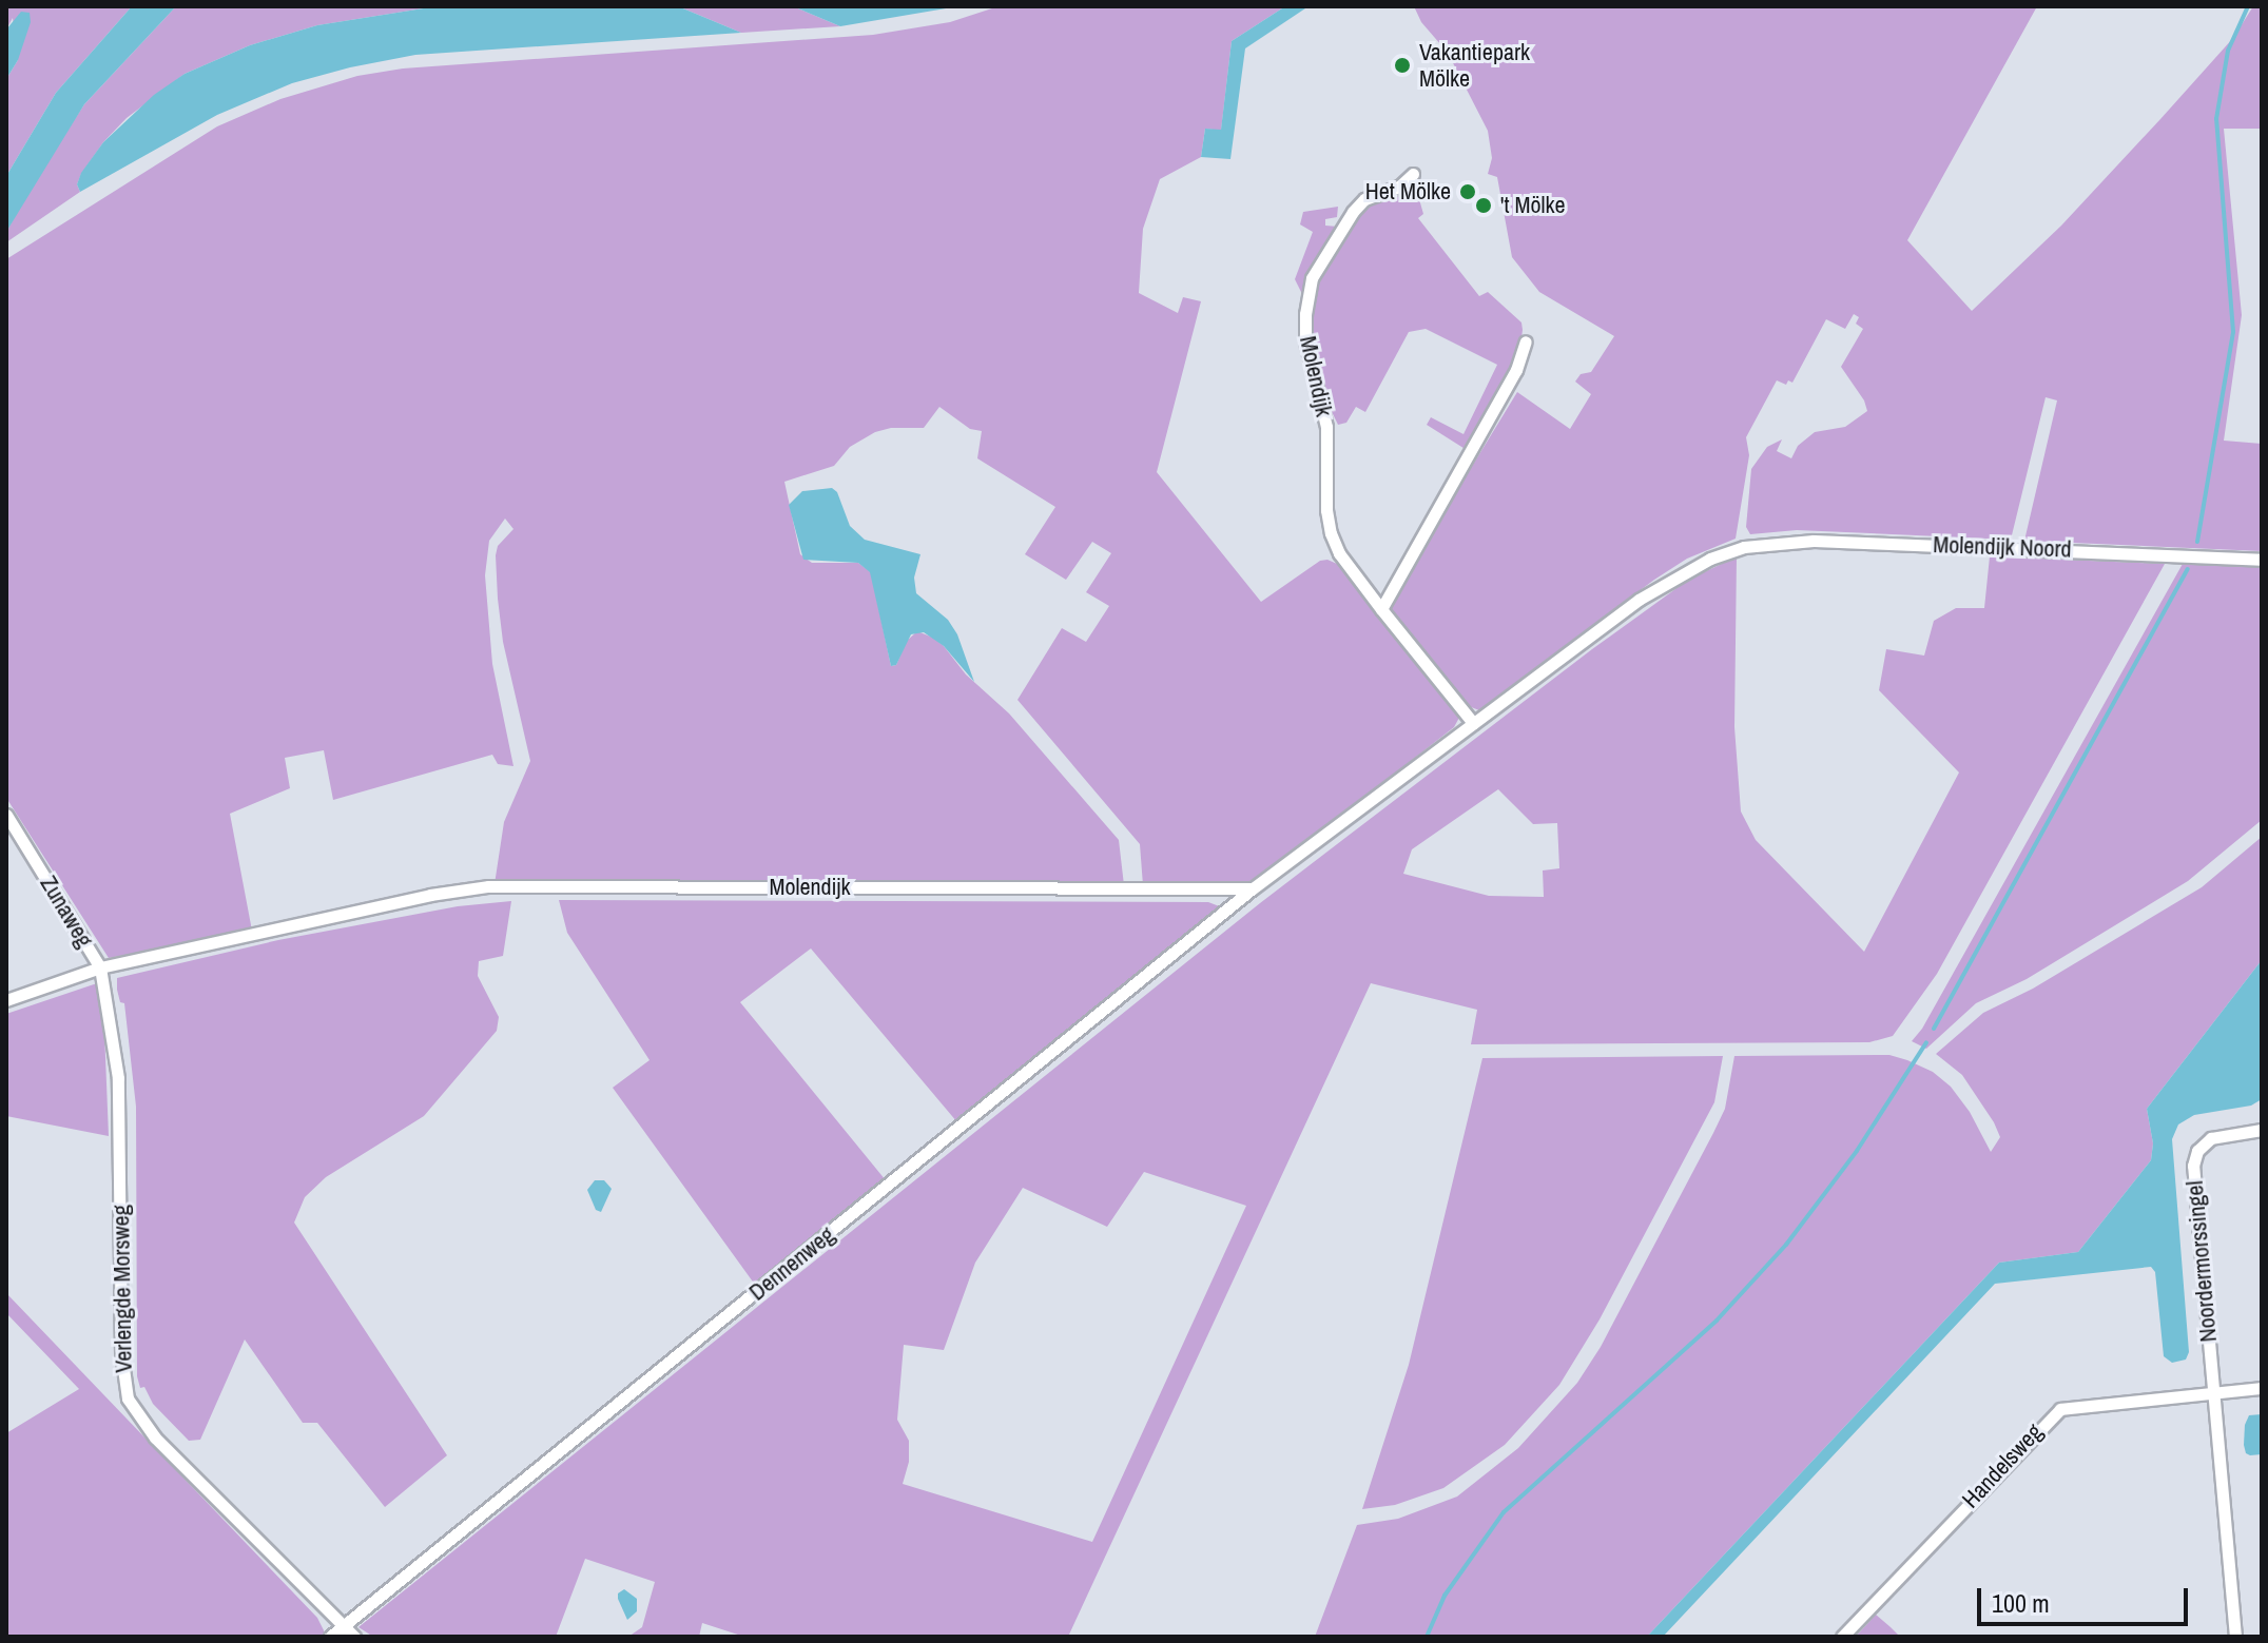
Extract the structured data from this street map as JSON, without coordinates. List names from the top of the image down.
{
  "streets": {
    "street": [
      "Molendijk",
      "Molendijk Noord",
      "Zunaweg",
      "Noordermorssingel",
      "Dennenweg",
      "Verlengde Morsweg",
      "Handelsweg"
    ]
  },
  "crossings": [
    ["Molendijk", "Molendijk Noord"],
    ["Molendijk", "Zunaweg"],
    ["Molendijk", "Dennenweg"],
    ["Molendijk", "Verlengde Morsweg"],
    ["Zunaweg", "Verlengde Morsweg"],
    ["Noordermorssingel", "Handelsweg"],
    ["Dennenweg", "Verlengde Morsweg"]
  ],
  "places": ["Vakantiepark Mölke", "Het Mölke", "'t Mölke"],
  "scale_bar": "100 m"
}
